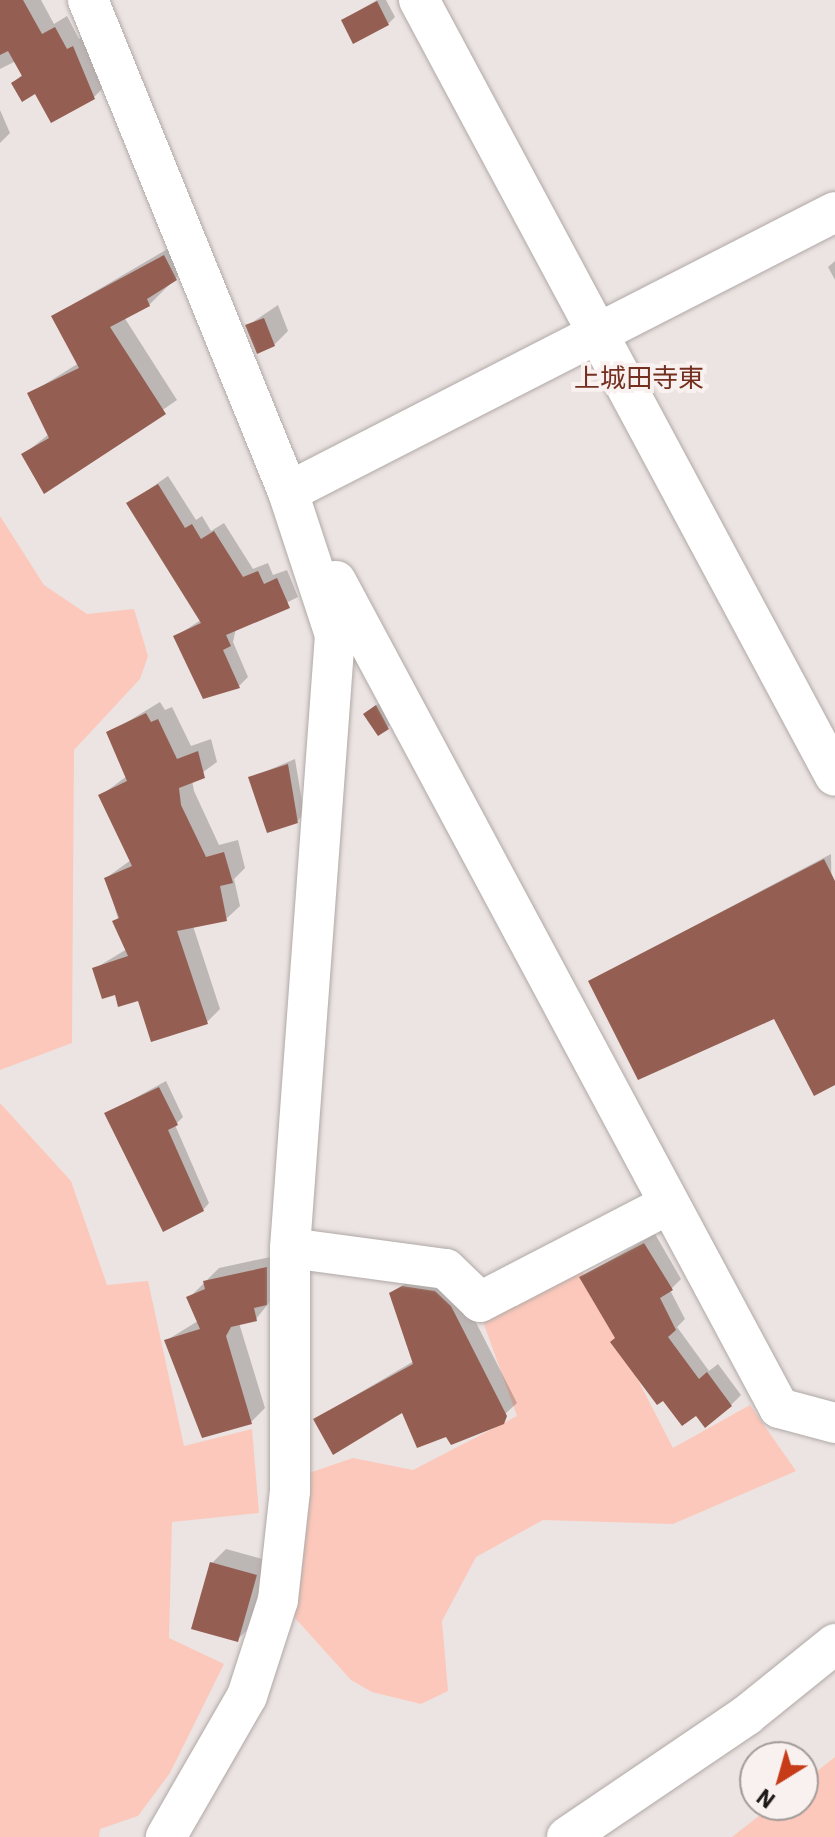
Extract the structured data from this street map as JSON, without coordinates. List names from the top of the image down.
{
  "districts": ["上城田寺東"],
  "north": "bottom left"
}
